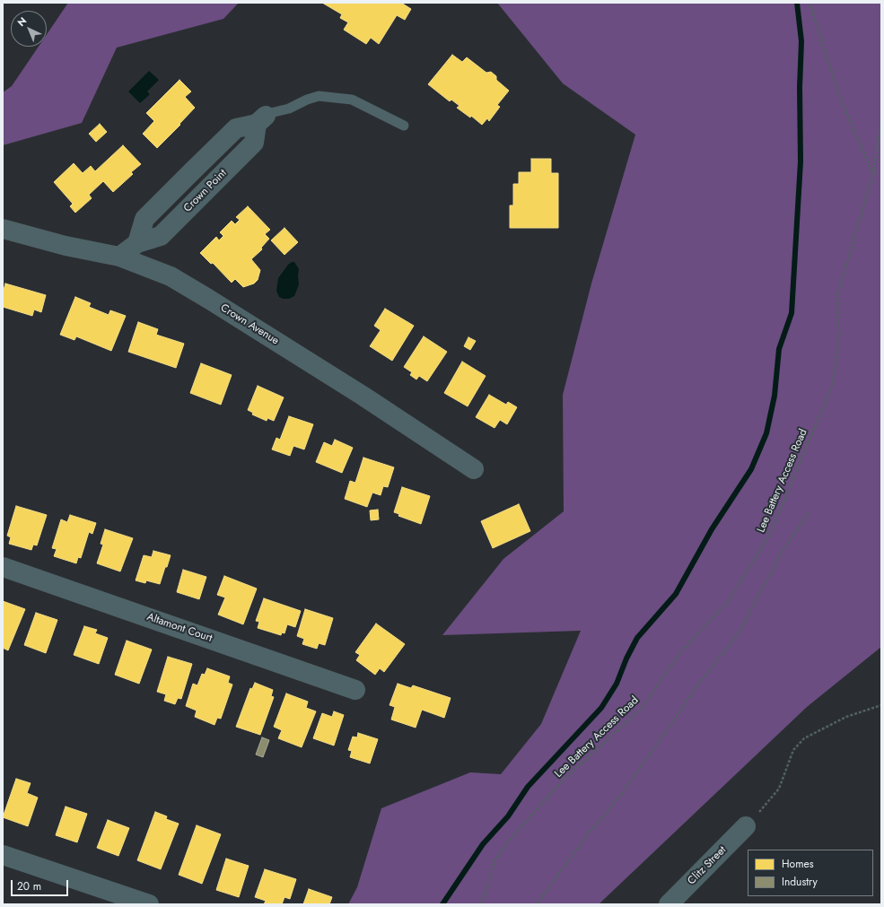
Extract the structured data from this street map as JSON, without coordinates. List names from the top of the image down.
{
  "streets": {
    "street": [
      "Crown Point",
      "Crown Avenue",
      "Altamont Court",
      "Clitz Street"
    ],
    "path": ["Lee Battery Access Road"]
  },
  "crossings": [
    ["Crown Point", "Crown Avenue"]
  ],
  "legend": ["Homes", "Industry"],
  "scale_bar": "20 m",
  "north": "top left"
}
